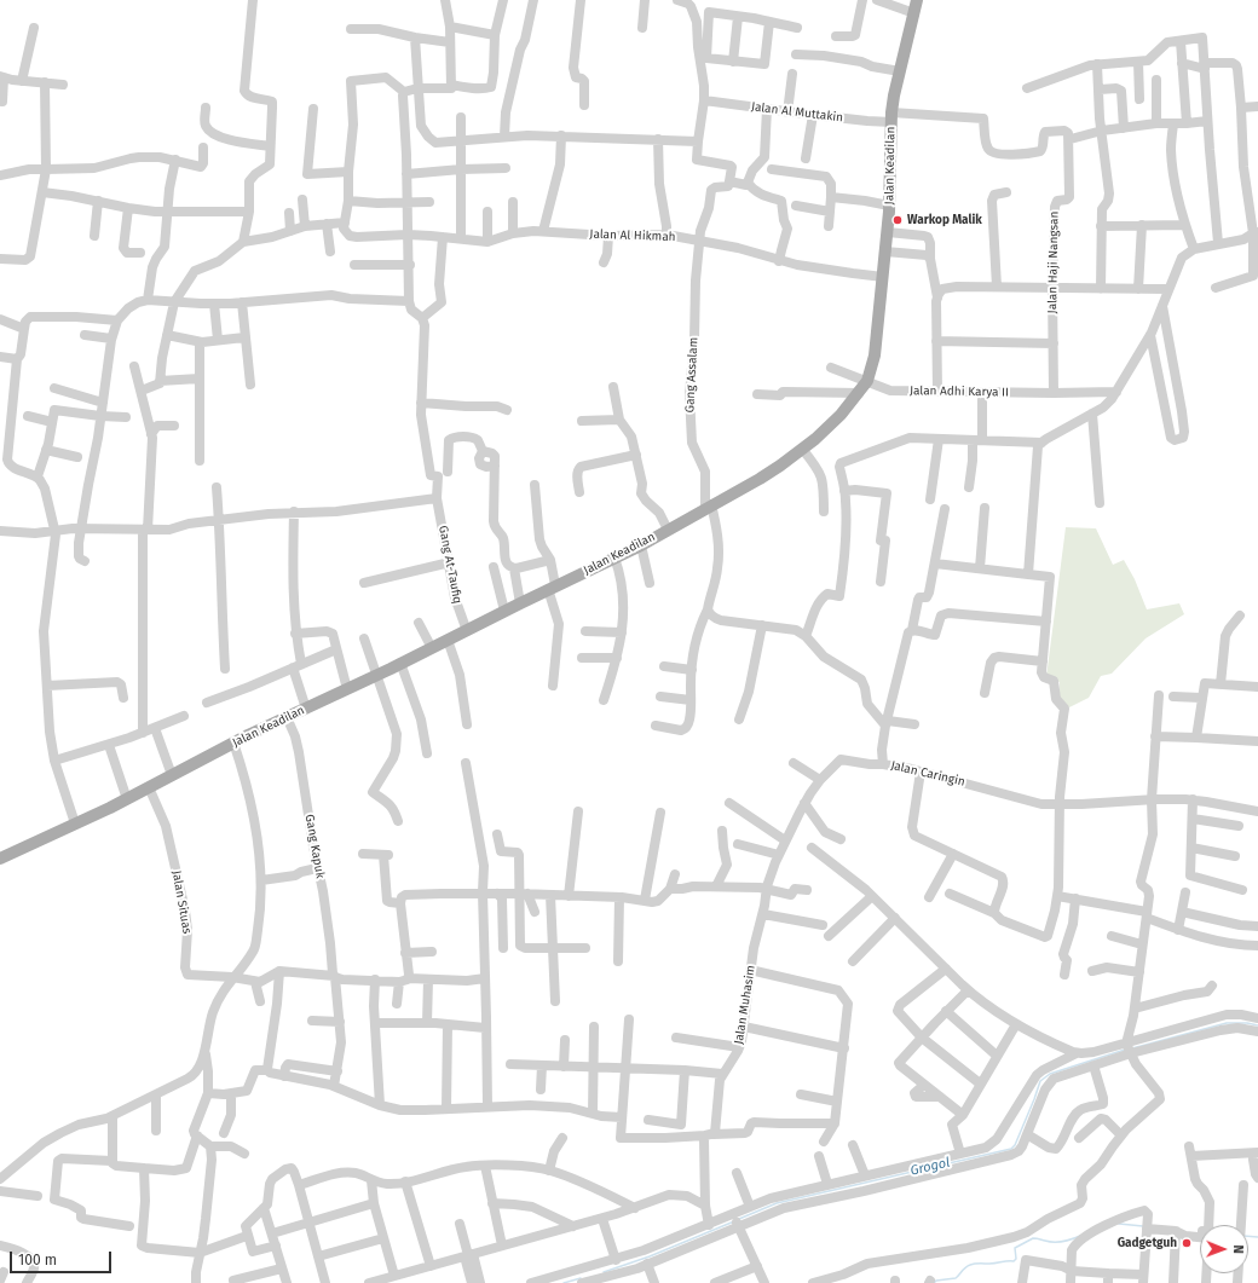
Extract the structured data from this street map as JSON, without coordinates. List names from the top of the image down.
{
  "streets": {
    "main road": ["Jalan Keadilan"],
    "street": [
      "Jalan Al Muttakin",
      "Jalan Al Hikmah",
      "Jalan Haji Nangsan",
      "Gang Assalam",
      "Jalan Adhi Karya II",
      "Gang At-Taufiq",
      "Jalan Caringin",
      "Gang Kapuk",
      "Jalan Situas",
      "Jalan Muhasim"
    ]
  },
  "crossings": [
    ["Jalan Al Muttakin", "Jalan Keadilan"],
    ["Jalan Keadilan", "Jalan Al Hikmah"],
    ["Jalan Keadilan", "Gang Assalam"],
    ["Jalan Keadilan", "Jalan Adhi Karya II"],
    ["Jalan Keadilan", "Gang At-Taufiq"],
    ["Jalan Keadilan", "Gang Kapuk"],
    ["Jalan Keadilan", "Jalan Situas"],
    ["Jalan Al Hikmah", "Gang Assalam"],
    ["Jalan Haji Nangsan", "Jalan Adhi Karya II"],
    ["Jalan Caringin", "Jalan Muhasim"]
  ],
  "water": ["Grogol"],
  "places": ["Warkop Malik", "Gadgetguh"],
  "scale_bar": "100 m",
  "north": "right"
}
